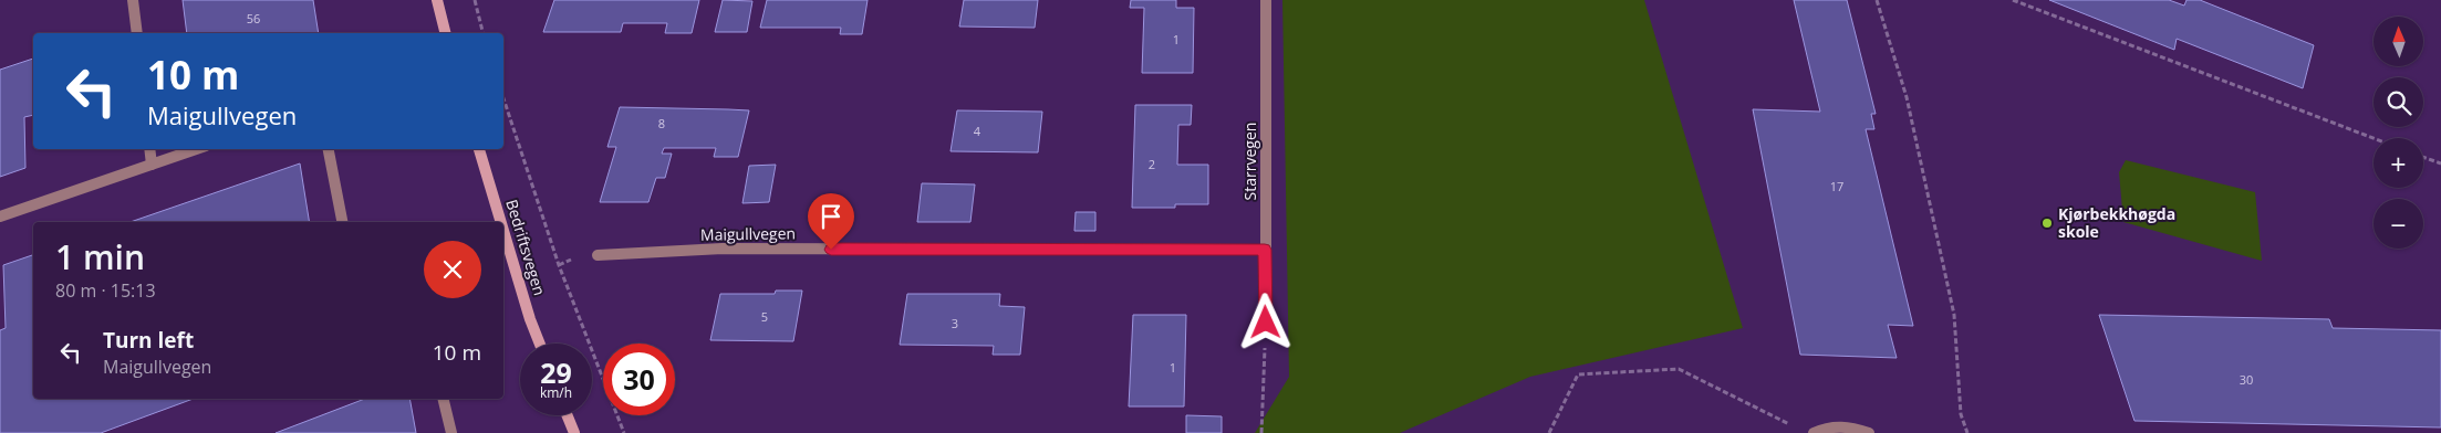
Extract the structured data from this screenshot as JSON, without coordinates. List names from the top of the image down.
{
  "streets": {
    "street": ["Starrvegen", "Maigullvegen", "Bedriftsvegen"]
  },
  "crossings": [
    ["Starrvegen", "Maigullvegen"]
  ],
  "places": ["Kjørbekkhøgda skole"],
  "house_numbers": [
    "56",
    "1",
    "8",
    "4",
    "2",
    "17",
    "5",
    "3",
    "1",
    "30"
  ],
  "north": "top",
  "page": {
    "map_buttons": ["+", "−"],
    "turn": ["10 m", "Maigullvegen"],
    "heading": ["1 min", "80 m · 15:13"],
    "list": [
      {
        "name": "Turn left",
        "note": "Maigullvegen",
        "value": "10 m"
      }
    ],
    "speed": "29 km/h",
    "limit": "30"
  }
}
